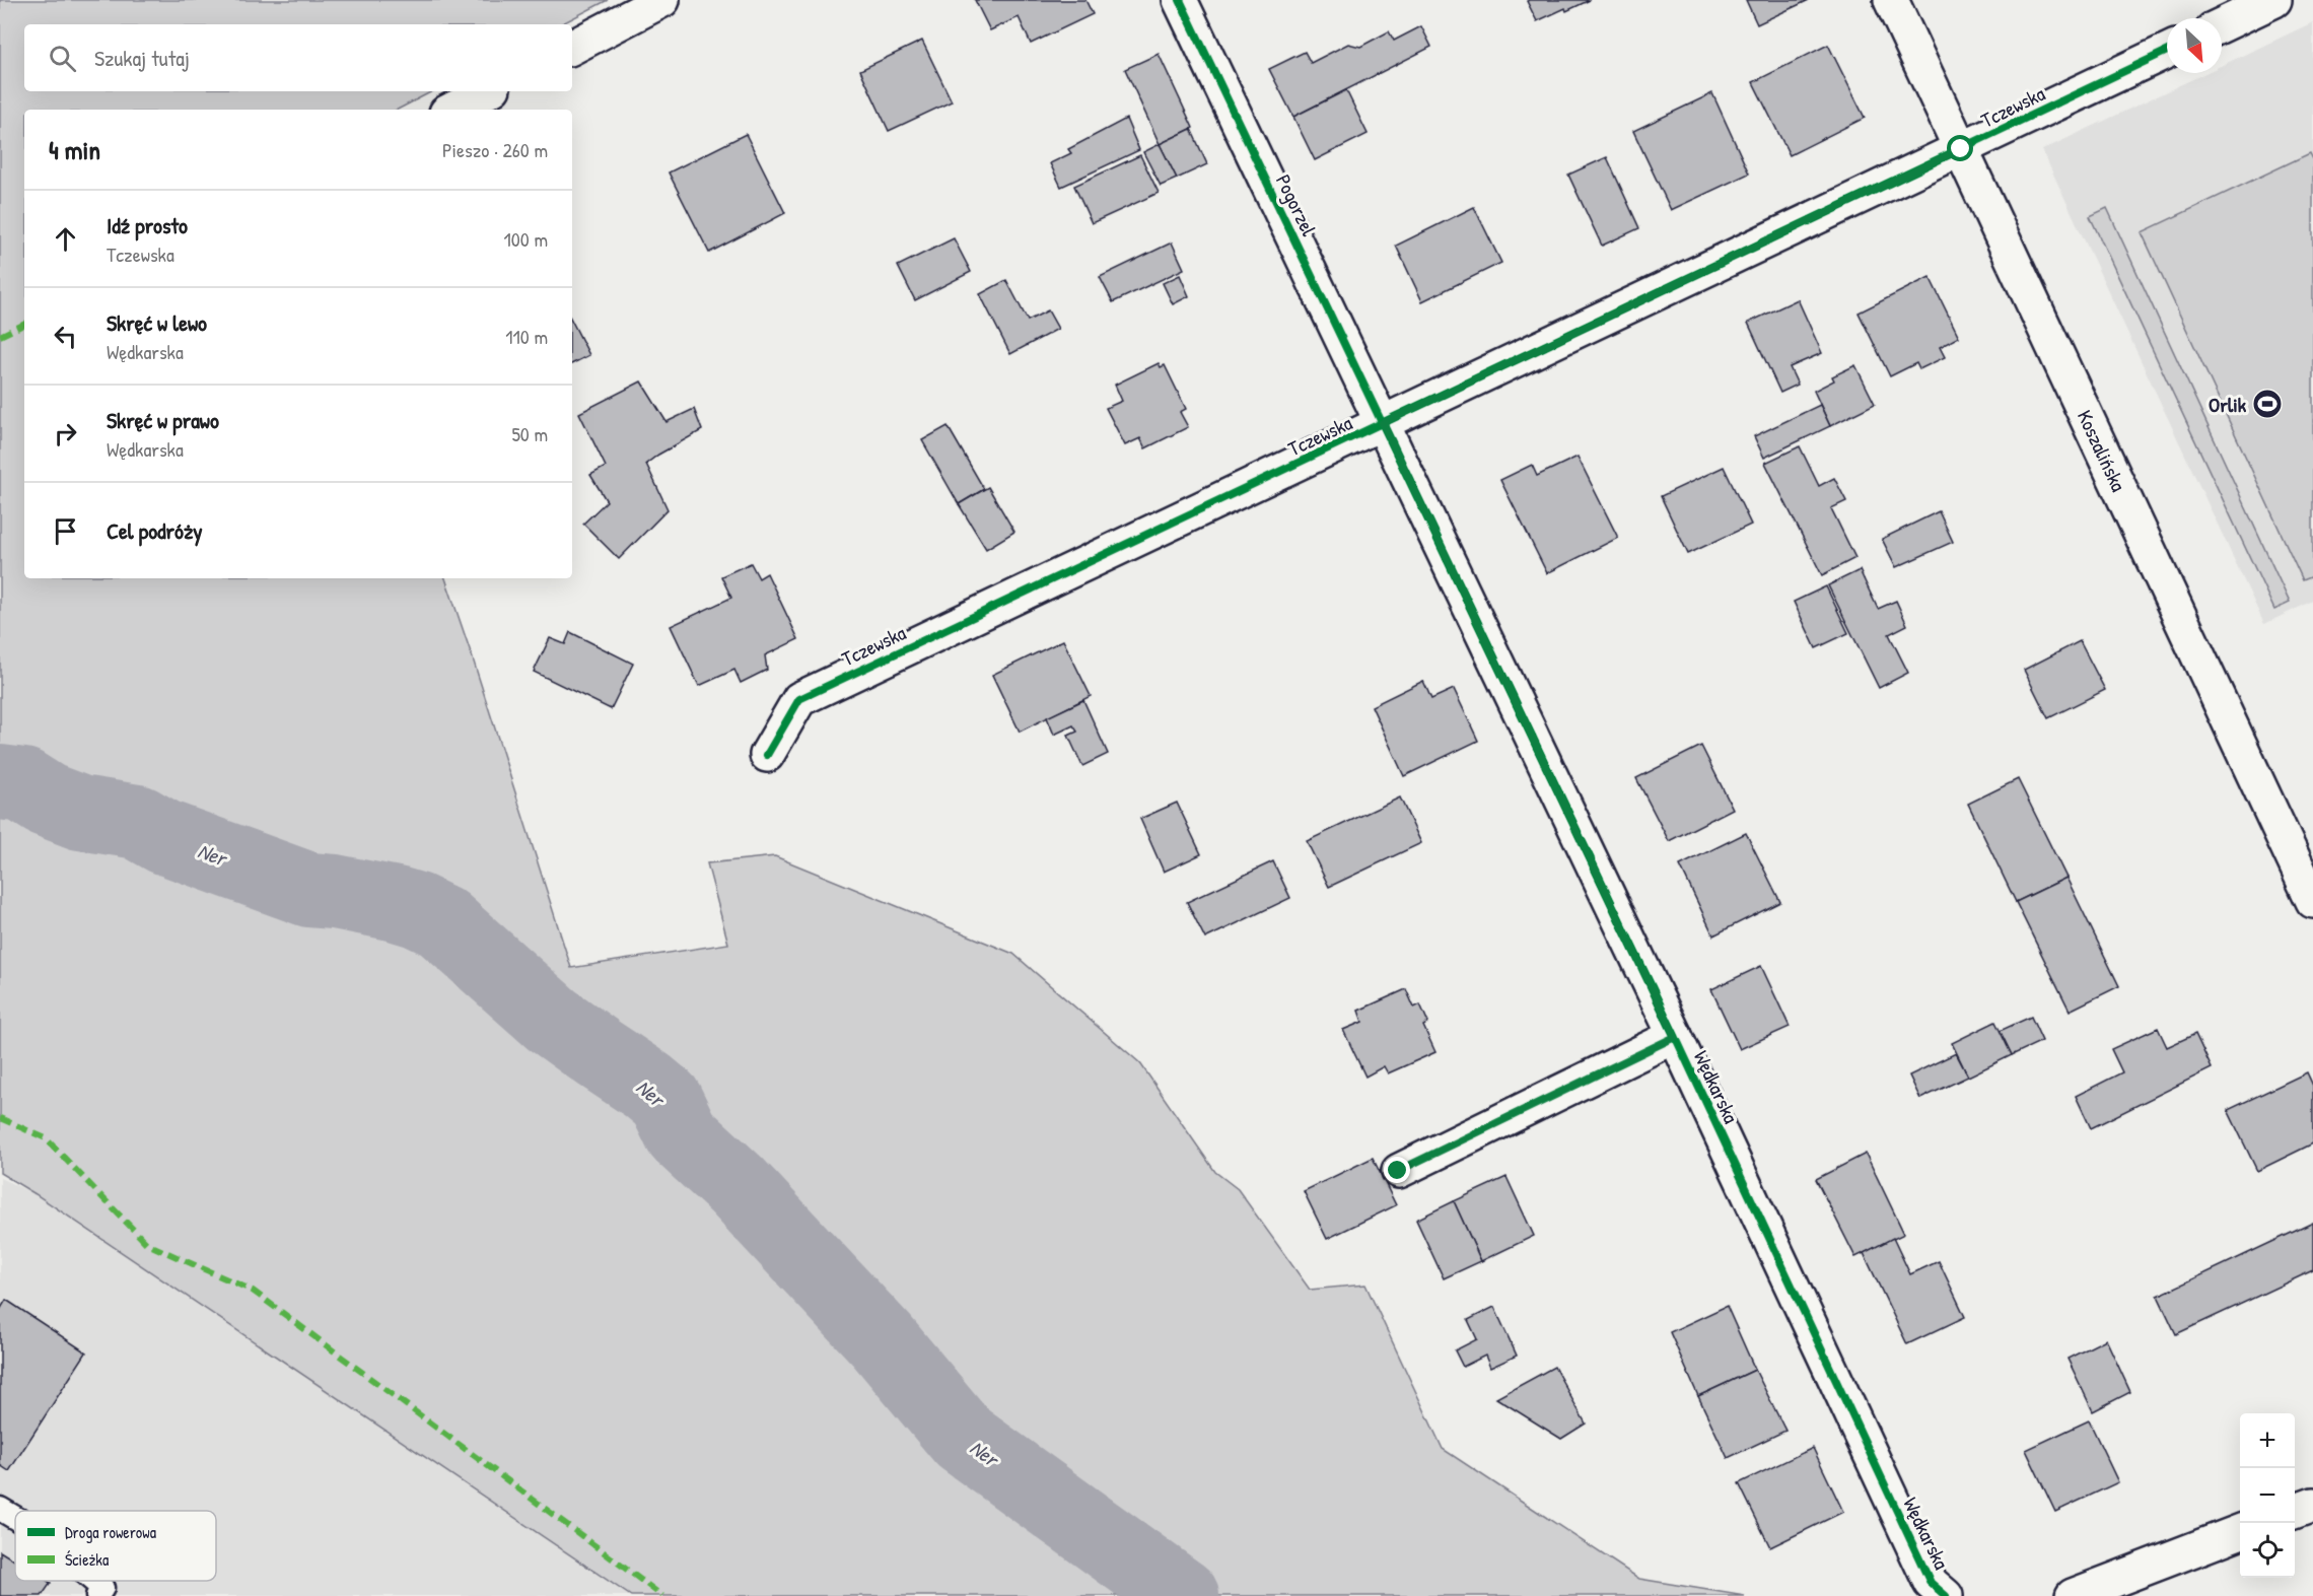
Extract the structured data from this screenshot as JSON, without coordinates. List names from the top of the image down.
{
  "streets": {
    "street": [
      "Tczewska",
      "Pogorzel",
      "Koszalińska",
      "Wędkarska"
    ]
  },
  "crossings": [
    ["Tczewska", "Pogorzel"],
    ["Tczewska", "Koszalińska"],
    ["Tczewska", "Wędkarska"],
    ["Pogorzel", "Wędkarska"]
  ],
  "water": ["Ner"],
  "places": {
    "sports": ["Orlik"]
  },
  "legend": ["Droga rowerowa", "Ścieżka"],
  "north": "bottom right",
  "page": {
    "search": "Szukaj tutaj",
    "heading": ["4 min", "Pieszo · 260 m"],
    "list": [
      ["Idź prosto", "Tczewska", "100 m"],
      ["Skręć w lewo", "Wędkarska", "110 m"],
      ["Skręć w prawo", "Wędkarska", "50 m"],
      "Cel podróży"
    ],
    "map_buttons": ["+", "−"]
  }
}
